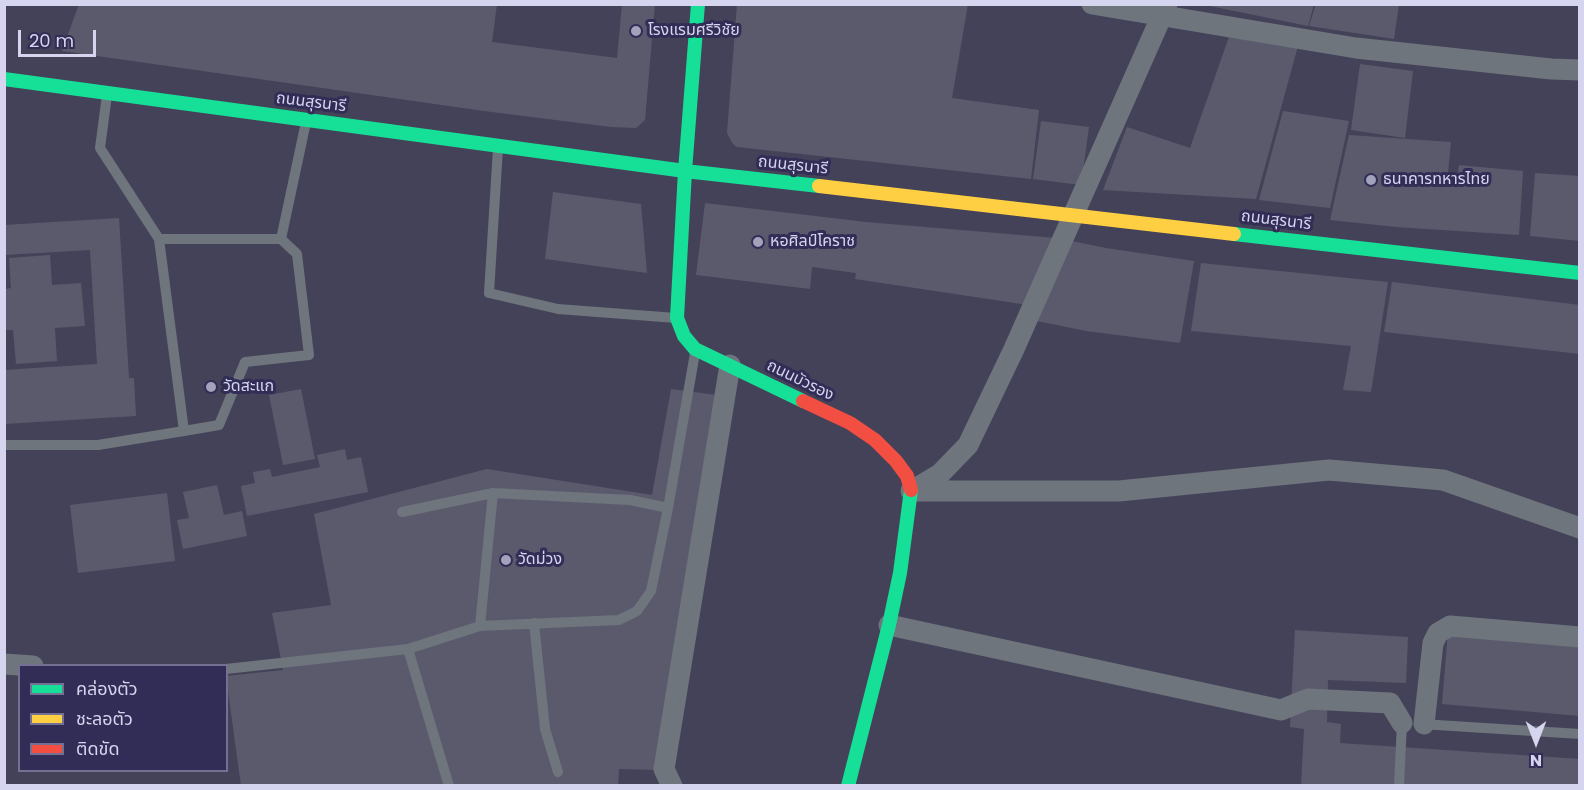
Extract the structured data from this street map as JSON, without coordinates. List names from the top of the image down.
{
  "streets": {
    "main road": ["ถนนสุรนารี", "ถนนบัวรอง"]
  },
  "places": [
    "โรงแรมศรีวิชัย",
    "ธนาคารทหารไทย",
    "หอศิลป์โคราช",
    "วัดสะแก",
    "วัดม่วง"
  ],
  "legend": ["คล่องตัว", "ชะลอตัว", "ติดขัด"],
  "scale_bar": "20 m",
  "north": "bottom"
}
